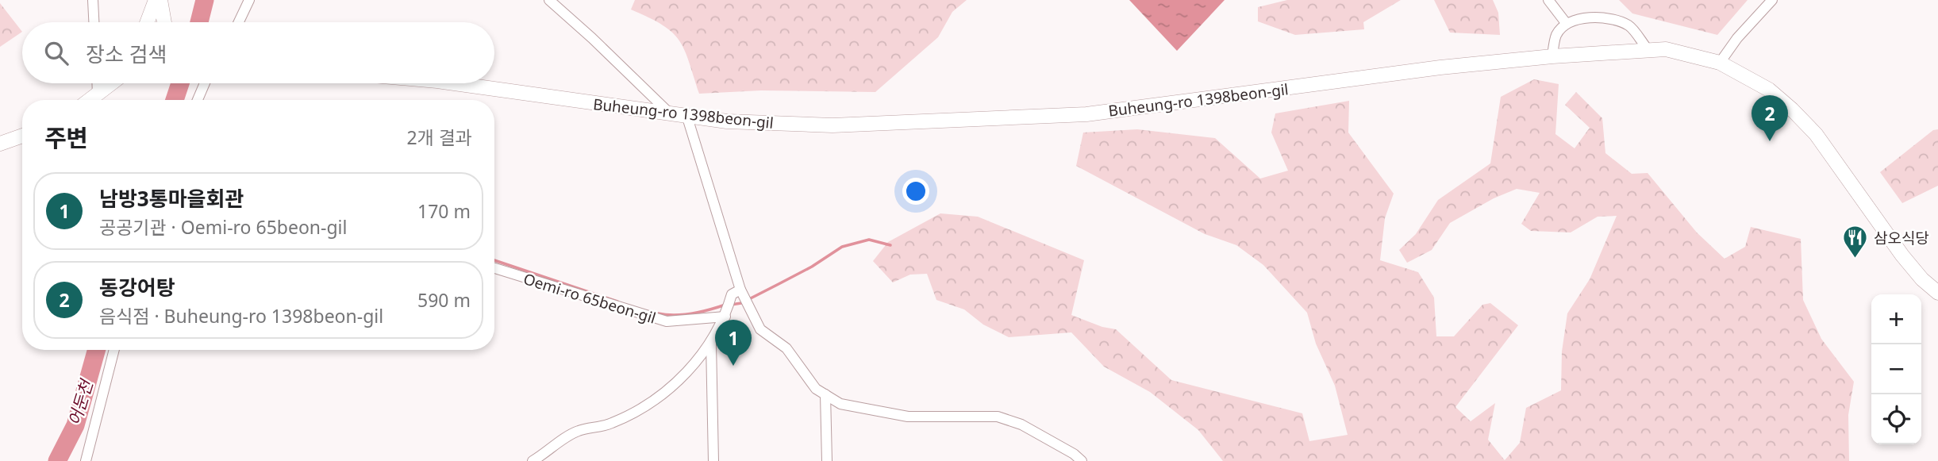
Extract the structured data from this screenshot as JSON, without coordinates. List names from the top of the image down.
{
  "streets": {
    "street": ["Buheung-ro 1398beon-gil", "Oemi-ro 65beon-gil"]
  },
  "water": ["어둔천"],
  "places": {
    "restaurant": ["삼오식당"]
  },
  "page": {
    "search": "장소 검색",
    "pins": ["2", "1"],
    "heading": ["주변", "2개 결과"],
    "list": [
      {
        "mark": "1",
        "name": "남방3통마을회관",
        "note": "공공기관 · Oemi-ro 65beon-gil",
        "value": "170 m"
      },
      {
        "mark": "2",
        "name": "동강어탕",
        "note": "음식점 · Buheung-ro 1398beon-gil",
        "value": "590 m"
      }
    ],
    "map_buttons": ["+", "−"]
  }
}
